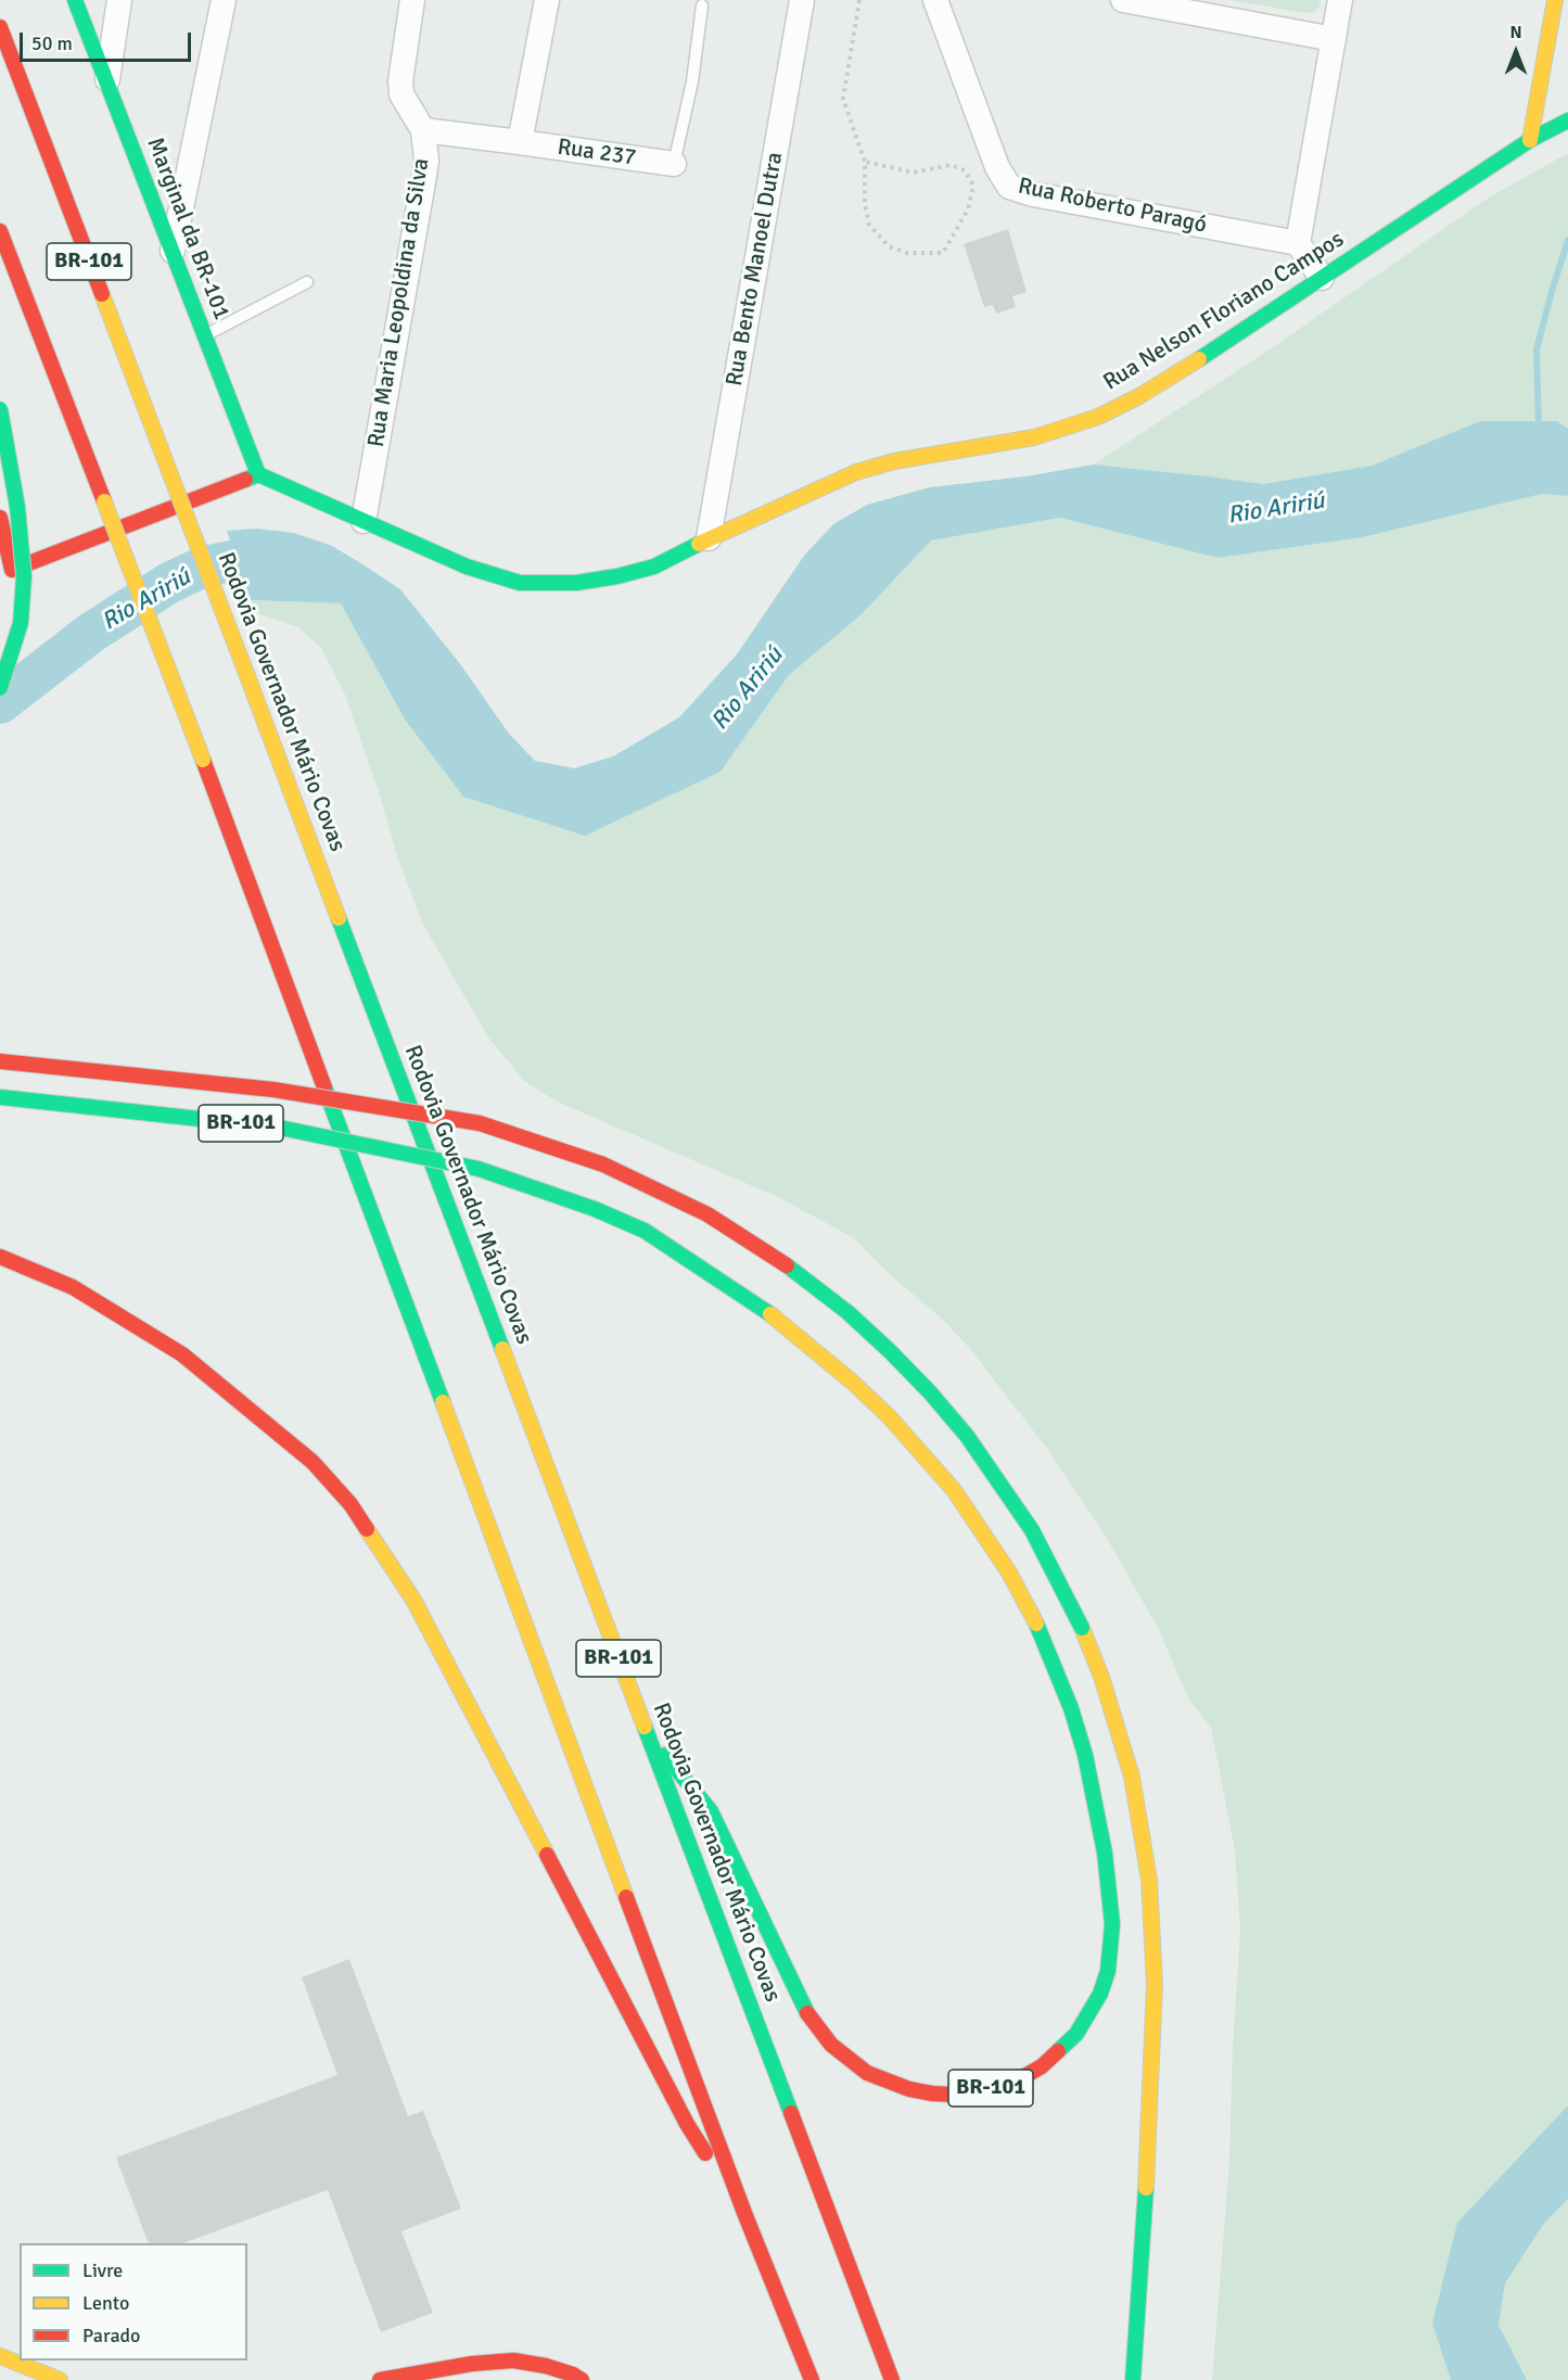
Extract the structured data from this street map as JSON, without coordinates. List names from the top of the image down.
{
  "streets": {
    "main road": [
      "Marginal da BR-101",
      "BR-101",
      "Rua Nelson Floriano Campos",
      "Rodovia Governador Mário Covas"
    ],
    "street": [
      "Rua 237",
      "Rua Roberto Paragó",
      "Rua Bento Manoel Dutra",
      "Rua Maria Leopoldina da Silva"
    ]
  },
  "crossings": [
    ["Rua 237", "Rua Maria Leopoldina da Silva"],
    ["Marginal da BR-101", "Rua Nelson Floriano Campos"],
    ["BR-101", "Rodovia Governador Mário Covas"],
    ["Rua Bento Manoel Dutra", "Rua Nelson Floriano Campos"],
    ["Rua Maria Leopoldina da Silva", "Rua Nelson Floriano Campos"]
  ],
  "water": ["Rio Aririú"],
  "legend": ["Livre", "Lento", "Parado"],
  "scale_bar": "50 m",
  "north": "top"
}
